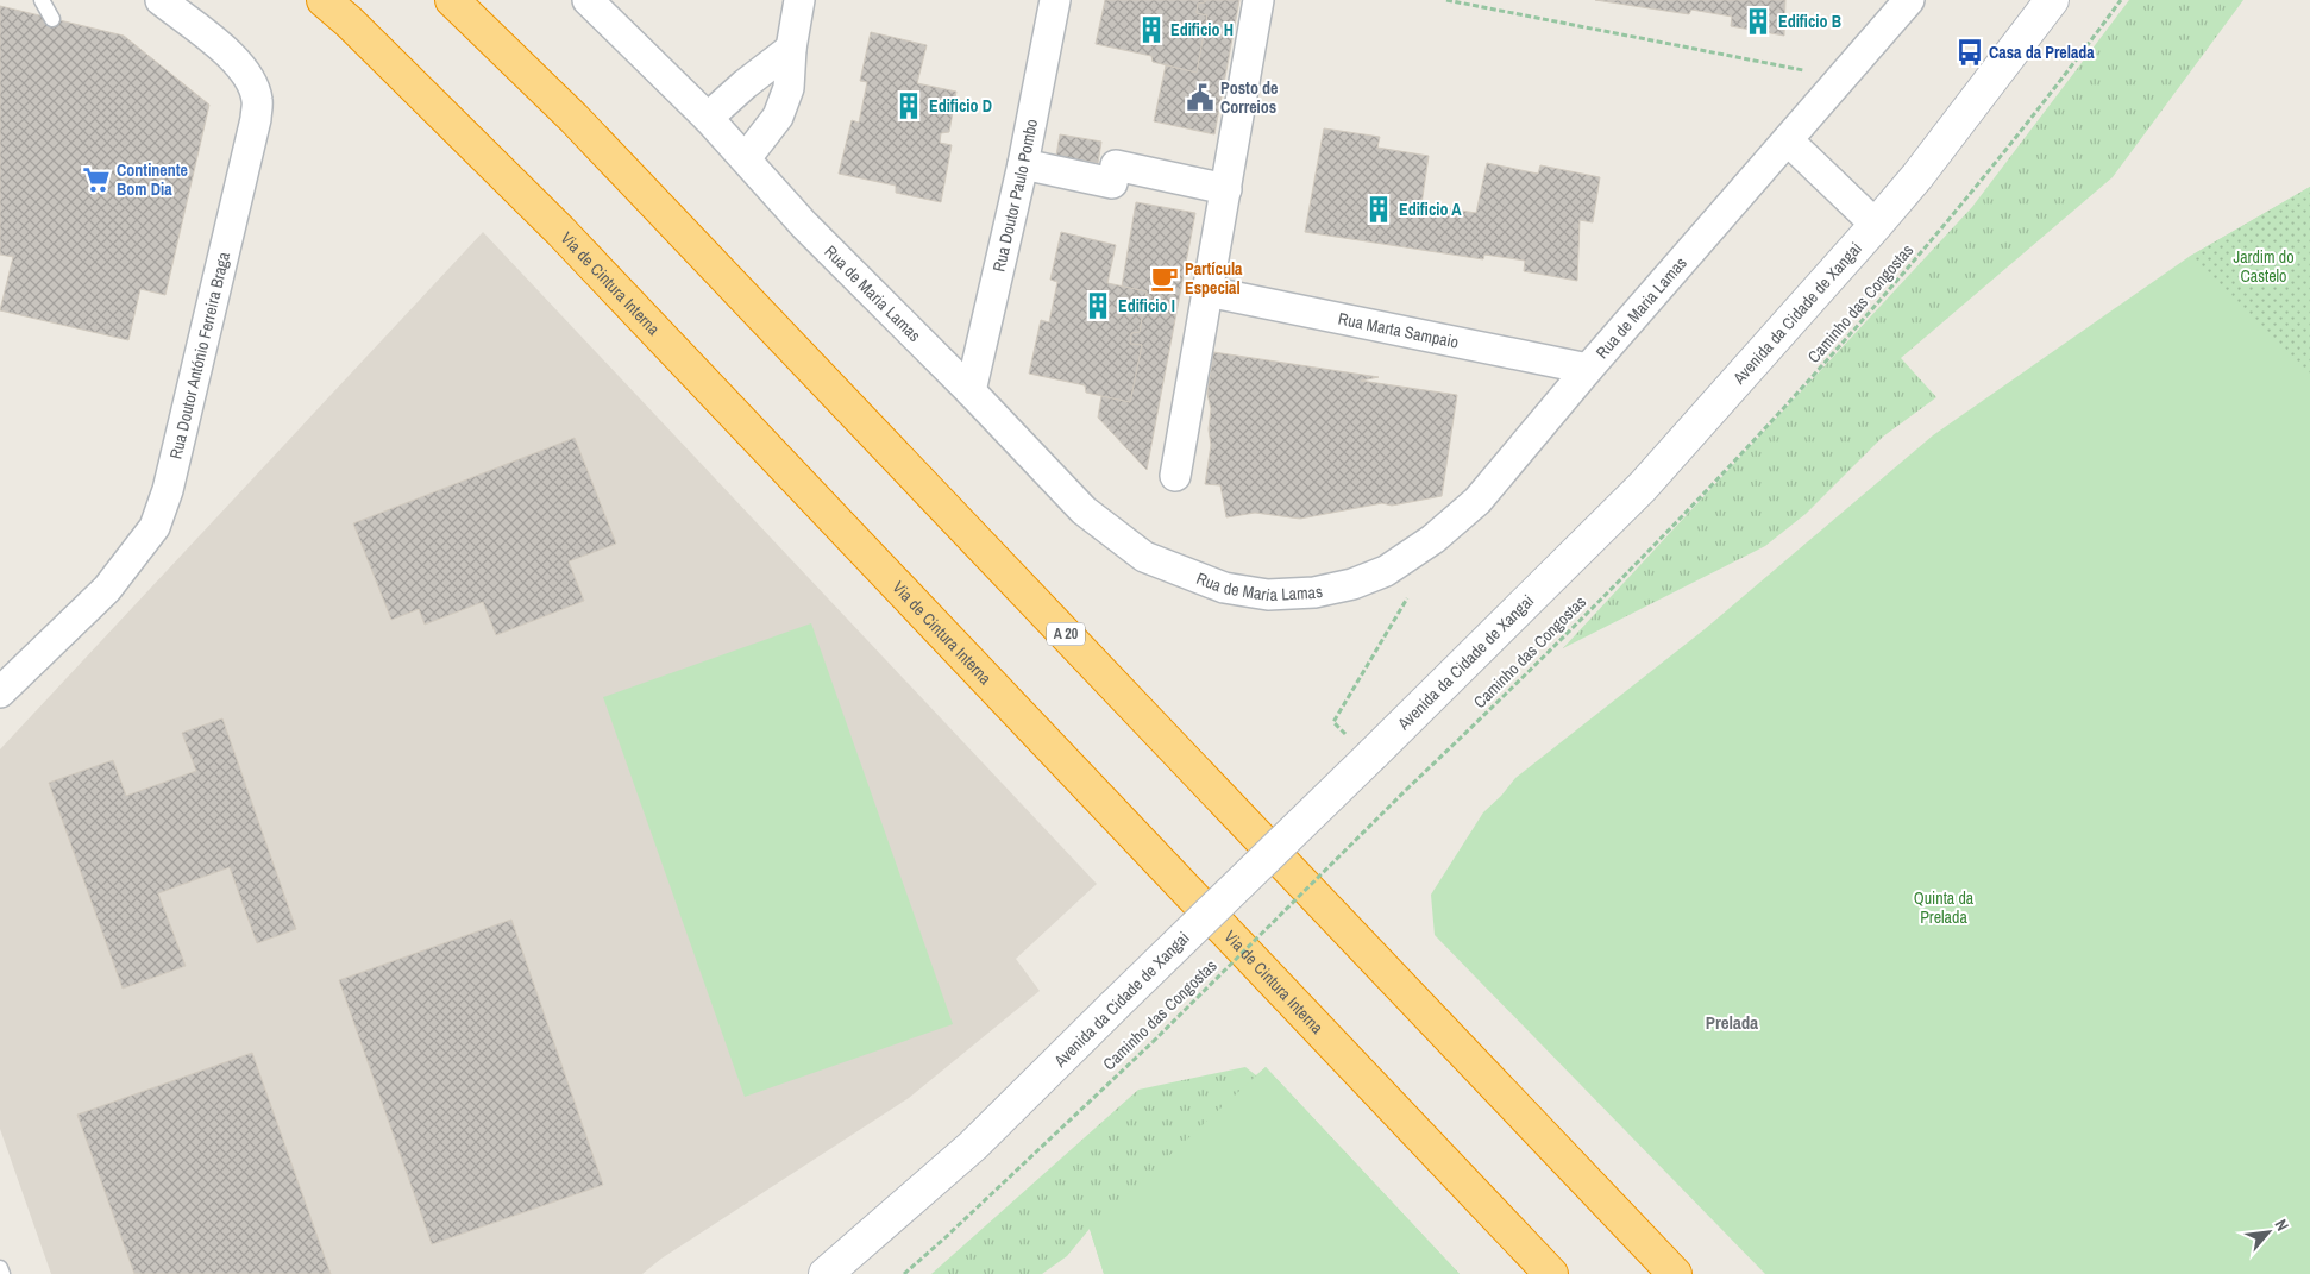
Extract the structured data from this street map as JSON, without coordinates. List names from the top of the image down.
{
  "streets": {
    "highway": ["Via de Cintura Interna", "A 20"],
    "main road": ["Avenida da Cidade de Xangai"],
    "street": [
      "Rua Doutor Paulo Pombo",
      "Rua de Maria Lamas",
      "Rua Marta Sampaio",
      "Rua Doutor António Ferreira Braga"
    ],
    "path": ["Caminho das Congostas"]
  },
  "crossings": [
    ["Rua Doutor Paulo Pombo", "Rua de Maria Lamas"],
    ["Rua de Maria Lamas", "Rua Marta Sampaio"]
  ],
  "districts": ["Prelada"],
  "parks": ["Jardim do Castelo", "Quinta da Prelada"],
  "places": {
    "building": [
      "Edificio B",
      "Edificio H",
      "Edificio D",
      "Edificio A",
      "Edificio I"
    ],
    "bus stop": ["Casa da Prelada"],
    "public building": ["Posto de Correios"],
    "supermarket": ["Continente Bom Dia"],
    "cafe": ["Partícula Especial"]
  },
  "north": "top right"
}
